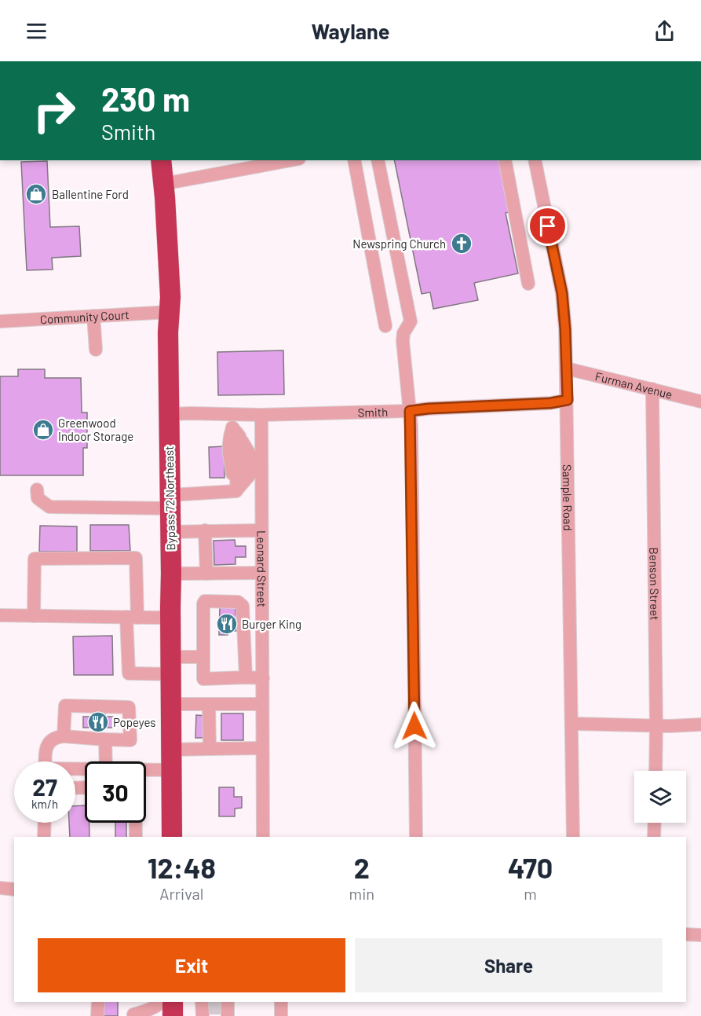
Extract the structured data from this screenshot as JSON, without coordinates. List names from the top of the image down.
{
  "streets": {
    "highway": ["Bypass 72 Northeast"],
    "street": [
      "Community Court",
      "Furman Avenue",
      "Smith",
      "Sample Road",
      "Leonard Street",
      "Benson Street"
    ]
  },
  "crossings": [
    ["Community Court", "Bypass 72 Northeast"],
    ["Furman Avenue", "Sample Road"],
    ["Furman Avenue", "Benson Street"],
    ["Smith", "Sample Road"],
    ["Smith", "Bypass 72 Northeast"],
    ["Smith", "Leonard Street"]
  ],
  "places": {
    "shop": ["Ballentine Ford", "Greenwood Indoor Storage"],
    "church": ["Newspring Church"],
    "restaurant": ["Burger King", "Popeyes"]
  },
  "page": {
    "header": "Waylane",
    "turn": ["230 m", "Smith"],
    "speed": "27 km/h",
    "limit": "30",
    "eta": [
      "12:48",
      "Arrival",
      "2",
      "min",
      "470",
      "m"
    ],
    "buttons": ["Exit", "Share"]
  }
}
